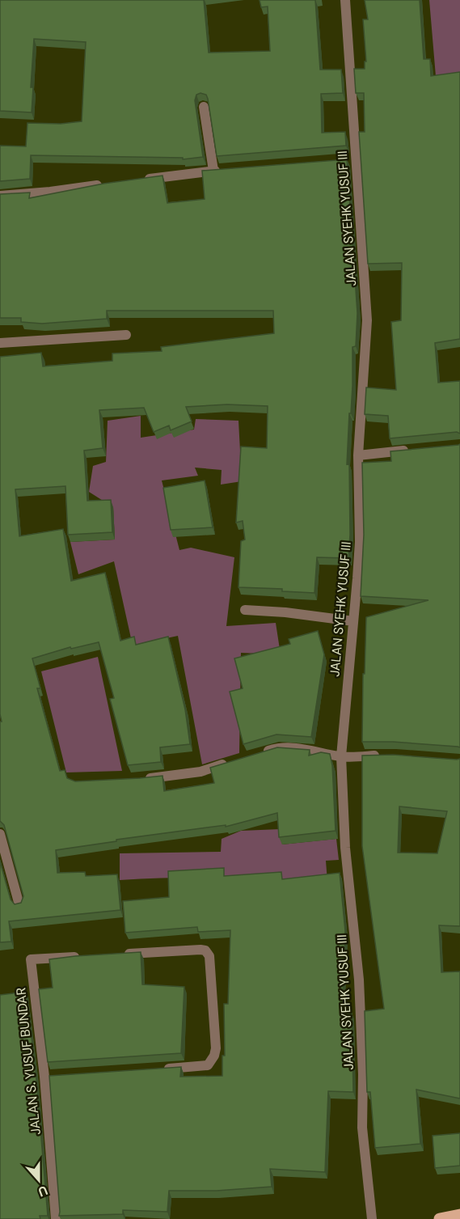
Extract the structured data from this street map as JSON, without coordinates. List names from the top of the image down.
{
  "streets": {
    "street": ["JALAN SYEHK YUSUF III", "JALAN S. YUSUF BUNDAR"]
  },
  "north": "bottom"
}
